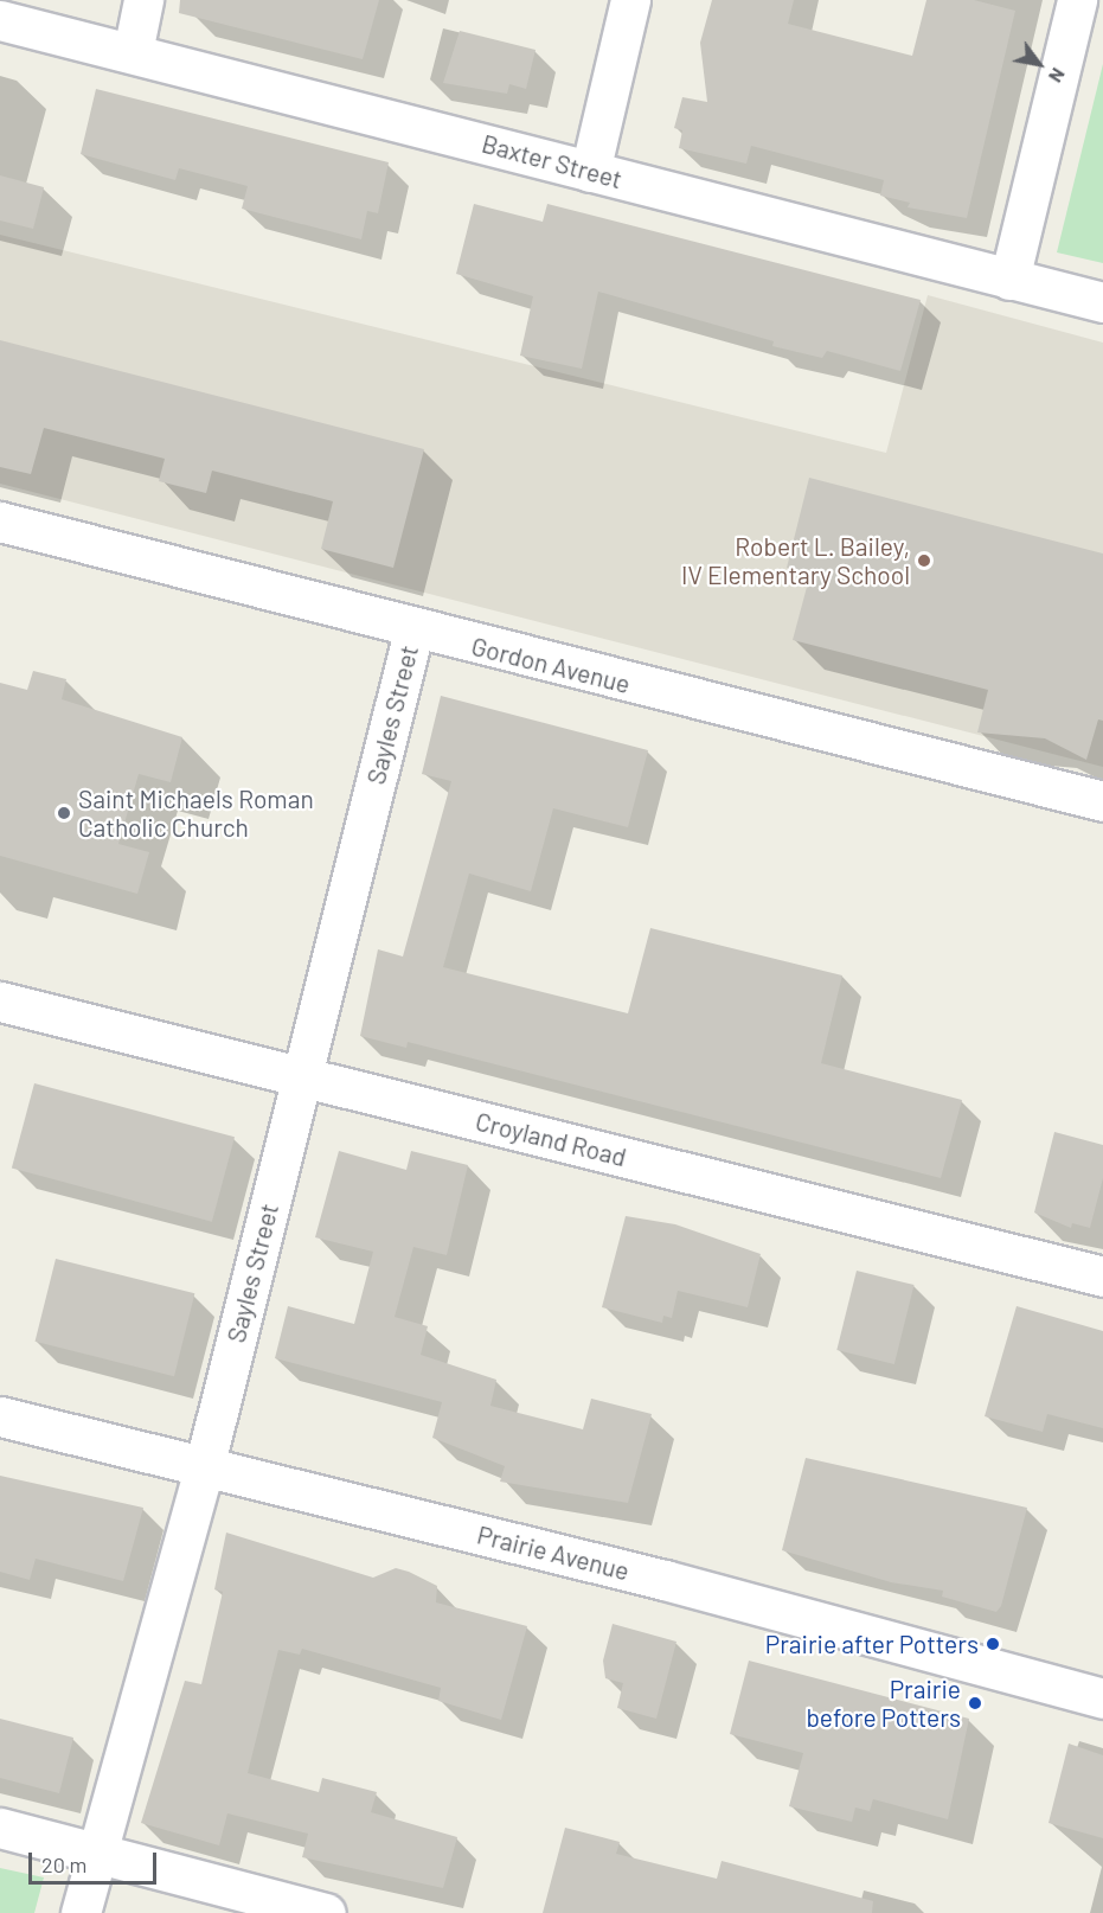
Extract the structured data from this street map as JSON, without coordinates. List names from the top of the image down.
{
  "streets": {
    "street": [
      "Baxter Street",
      "Gordon Avenue",
      "Sayles Street",
      "Croyland Road",
      "Prairie Avenue"
    ]
  },
  "crossings": [
    ["Gordon Avenue", "Sayles Street"],
    ["Sayles Street", "Croyland Road"],
    ["Sayles Street", "Prairie Avenue"]
  ],
  "places": [
    "Robert L. Bailey, IV Elementary School",
    "Saint Michaels Roman Catholic Church",
    "Prairie after Potters",
    "Prairie before Potters"
  ],
  "scale_bar": "20 m",
  "north": "bottom right"
}
